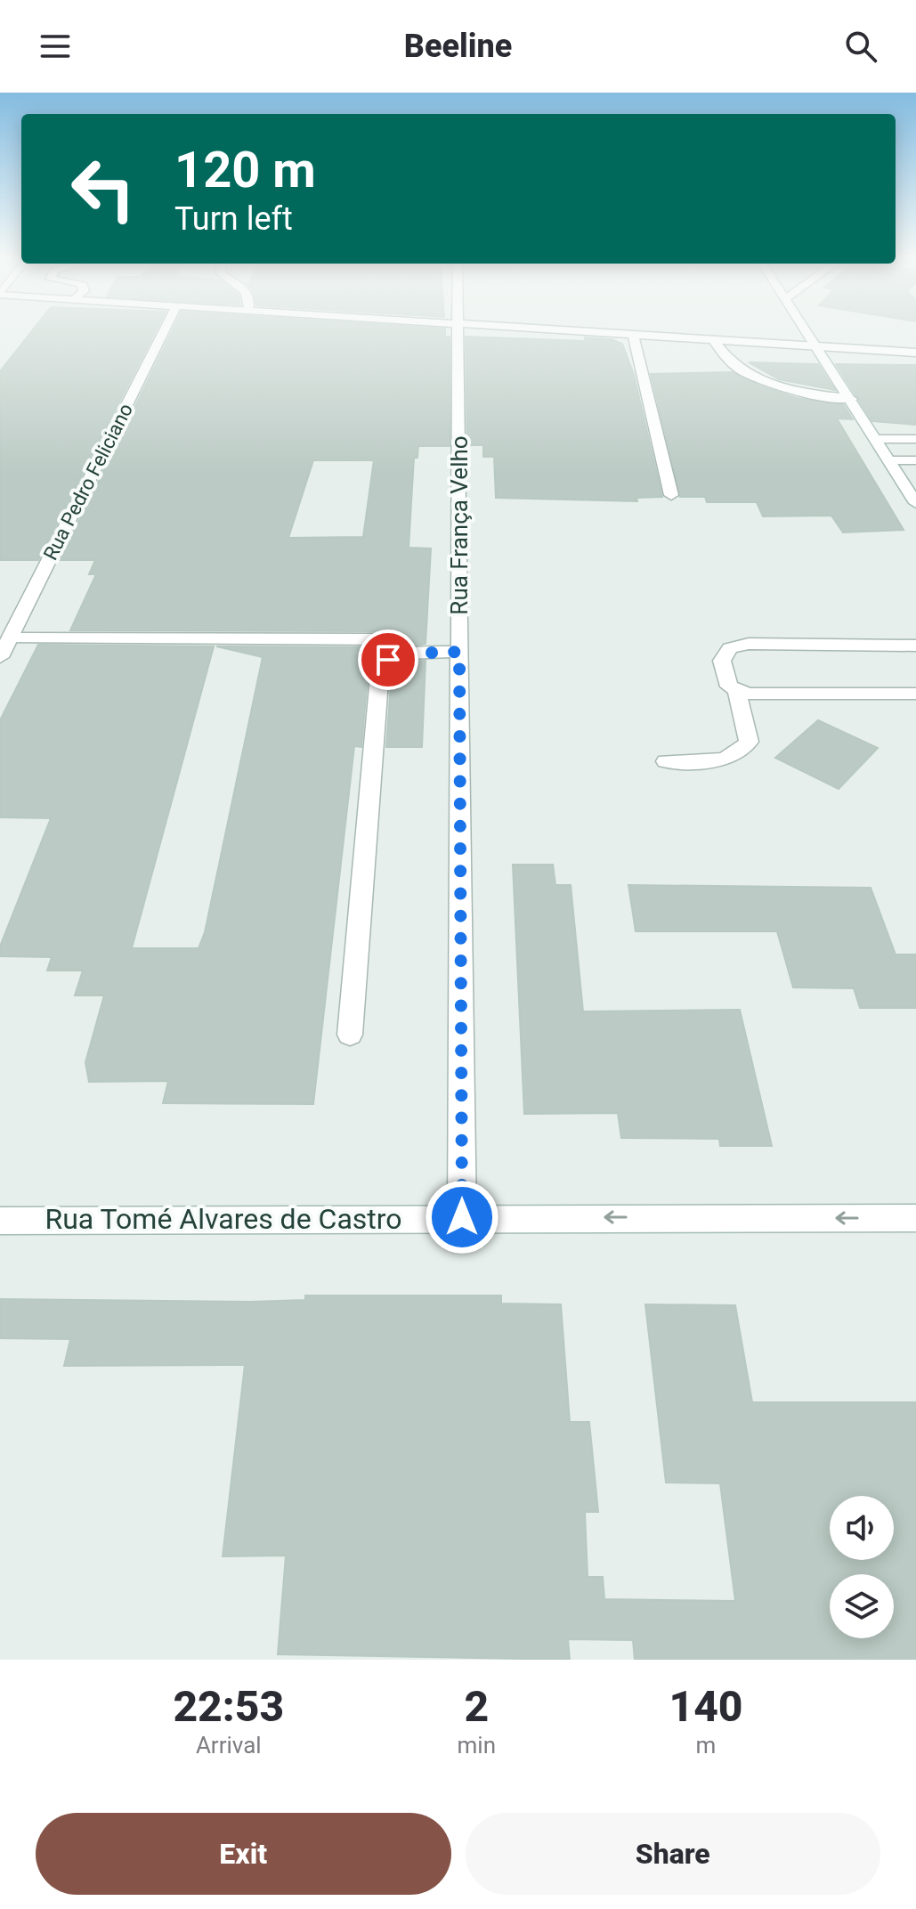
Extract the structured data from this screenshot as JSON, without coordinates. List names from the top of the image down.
{
  "streets": {
    "street": ["Rua Pedro Feliciano", "Rua França Velho", "Rua Tomé Alvares de Castro"]
  },
  "crossings": [
    ["Rua França Velho", "Rua Tomé Alvares de Castro"]
  ],
  "one_way": ["Rua Tomé Alvares de Castro"],
  "page": {
    "header": "Beeline",
    "turn": ["120 m", "Turn left"],
    "eta": [
      "22:53",
      "Arrival",
      "2",
      "min",
      "140",
      "m"
    ],
    "buttons": ["Exit", "Share"]
  }
}
